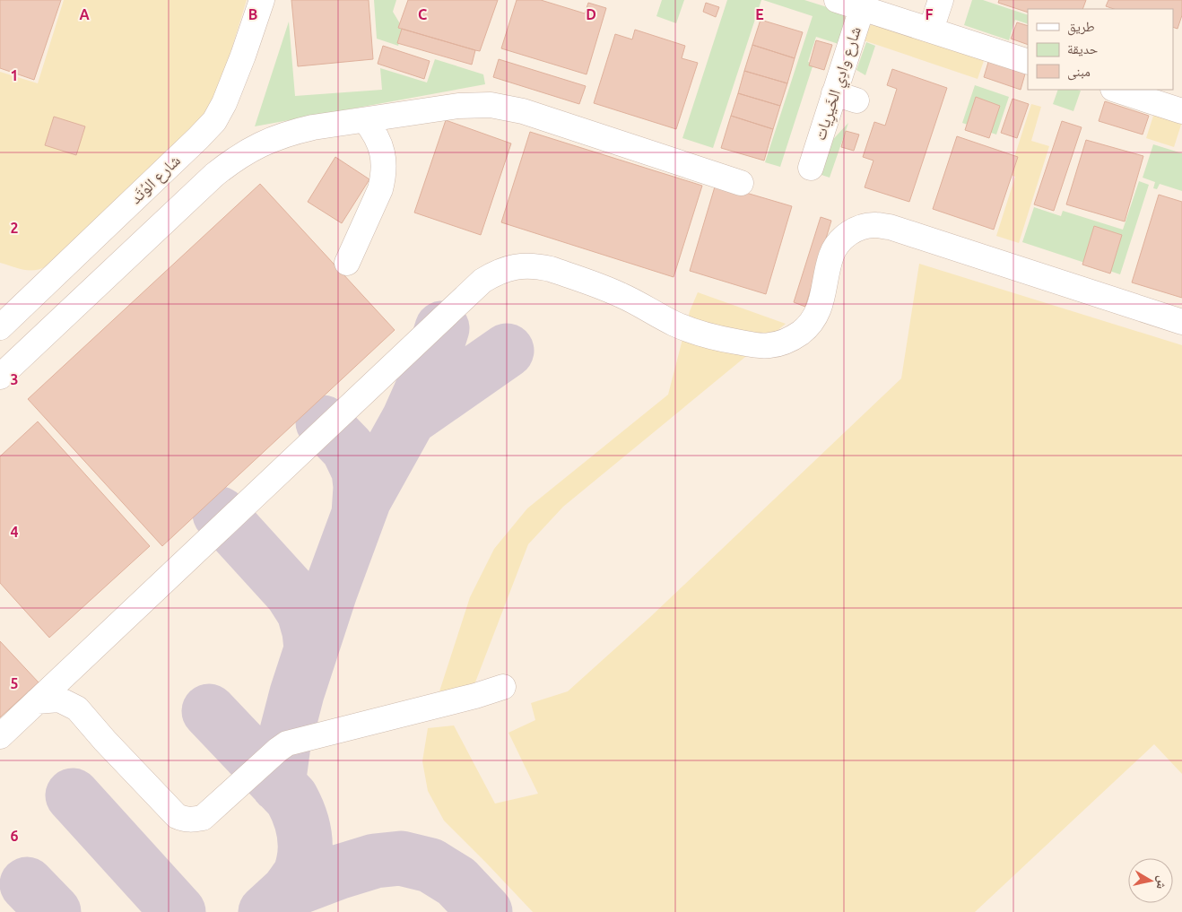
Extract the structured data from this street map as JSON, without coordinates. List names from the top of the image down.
{
  "streets": {
    "street": ["شارع وادِي الخَيرِيات", "شارع الوُتَد"]
  },
  "legend": ["طريق", "حديقة", "مبنى"],
  "north": "right",
  "grid": {
    "columns": [
      "A",
      "B",
      "C",
      "D",
      "E",
      "F"
    ],
    "rows": [
      "1",
      "2",
      "3",
      "4",
      "5",
      "6"
    ]
  }
}
